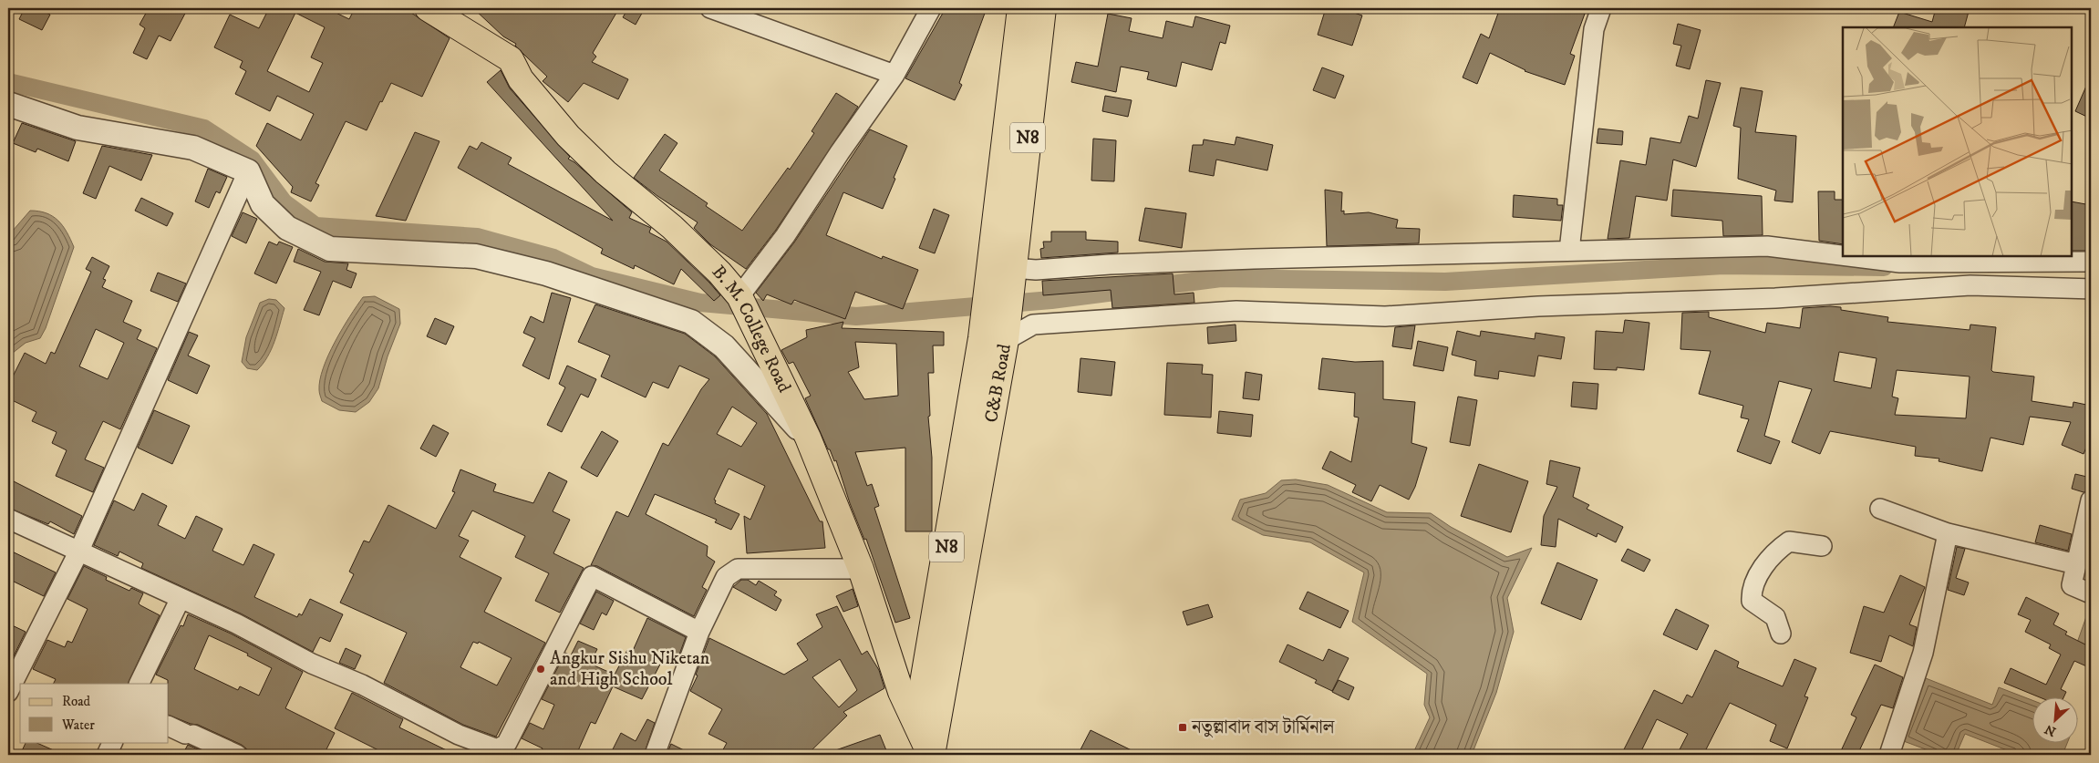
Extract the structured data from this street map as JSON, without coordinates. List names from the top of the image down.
{
  "streets": {
    "main road": ["N8", "B. M. College Road", "C&B Road"]
  },
  "crossings": [
    ["B. M. College Road", "C&B Road"]
  ],
  "places": {
    "other": ["Angkur Sishu Niketan and High School"],
    "transit": ["নতুল্লাবাদ বাস টার্মিনাল"]
  },
  "legend": ["Road", "Water"],
  "north": "bottom left"
}
